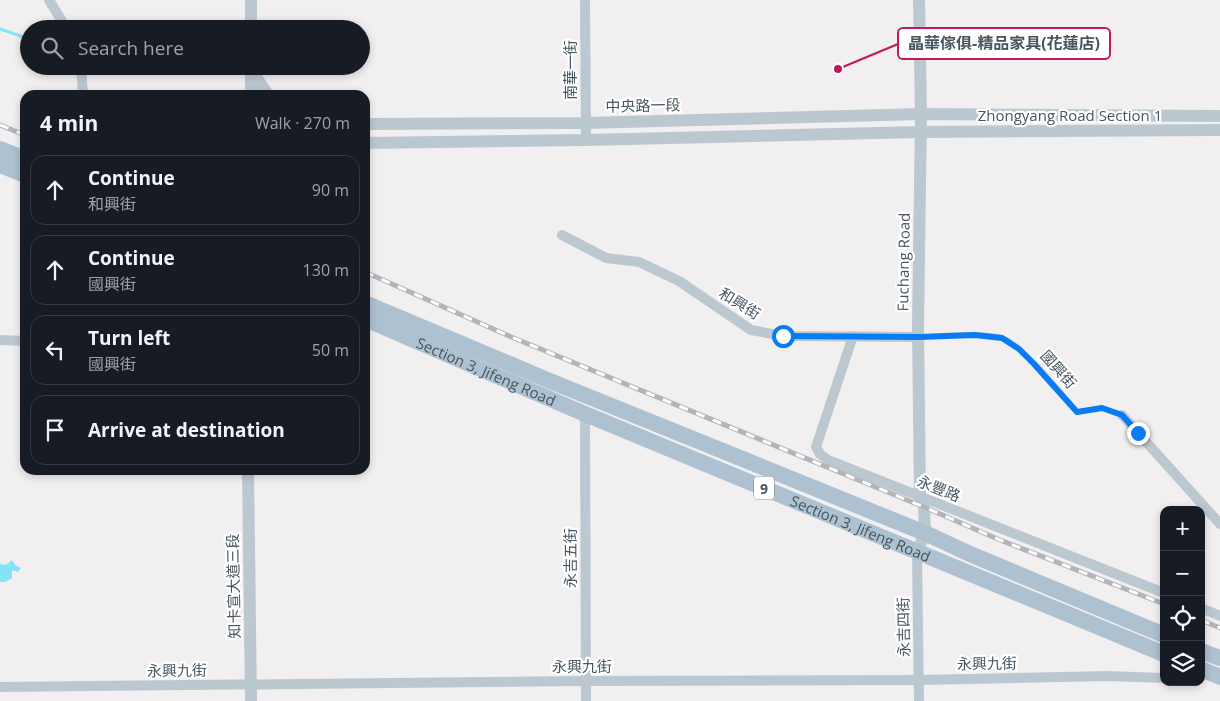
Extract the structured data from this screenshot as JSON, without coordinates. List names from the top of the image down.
{
  "streets": {
    "main road": ["Section 3, Jifeng Road", "9"],
    "street": [
      "南華一街",
      "中央路一段",
      "Zhongyang Road Section 1",
      "Fuchang Road",
      "和興街",
      "國興街",
      "永豐路",
      "永吉五街",
      "知卡宣大道三段",
      "永吉四街",
      "永興九街"
    ]
  },
  "crossings": [
    ["南華一街", "中央路一段"],
    ["中央路一段", "Zhongyang Road Section 1"],
    ["中央路一段", "Fuchang Road"],
    ["Zhongyang Road Section 1", "Fuchang Road"],
    ["Fuchang Road", "和興街"],
    ["Fuchang Road", "國興街"],
    ["Fuchang Road", "Section 3, Jifeng Road"],
    ["Fuchang Road", "永豐路"],
    ["Fuchang Road", "永吉四街"],
    ["和興街", "國興街"],
    ["和興街", "永豐路"],
    ["Section 3, Jifeng Road", "永吉五街"],
    ["Section 3, Jifeng Road", "永吉四街"],
    ["永吉五街", "永興九街"],
    ["知卡宣大道三段", "永興九街"],
    ["永吉四街", "永興九街"]
  ],
  "places": ["晶華傢俱-精品家具(花蓮店)"],
  "page": {
    "search": "Search here",
    "heading": ["4 min", "Walk · 270 m"],
    "list": [
      ["Continue", "和興街", "90 m"],
      ["Continue", "國興街", "130 m"],
      ["Turn left", "國興街", "50 m"],
      "Arrive at destination"
    ],
    "map_buttons": ["+", "−"]
  }
}
